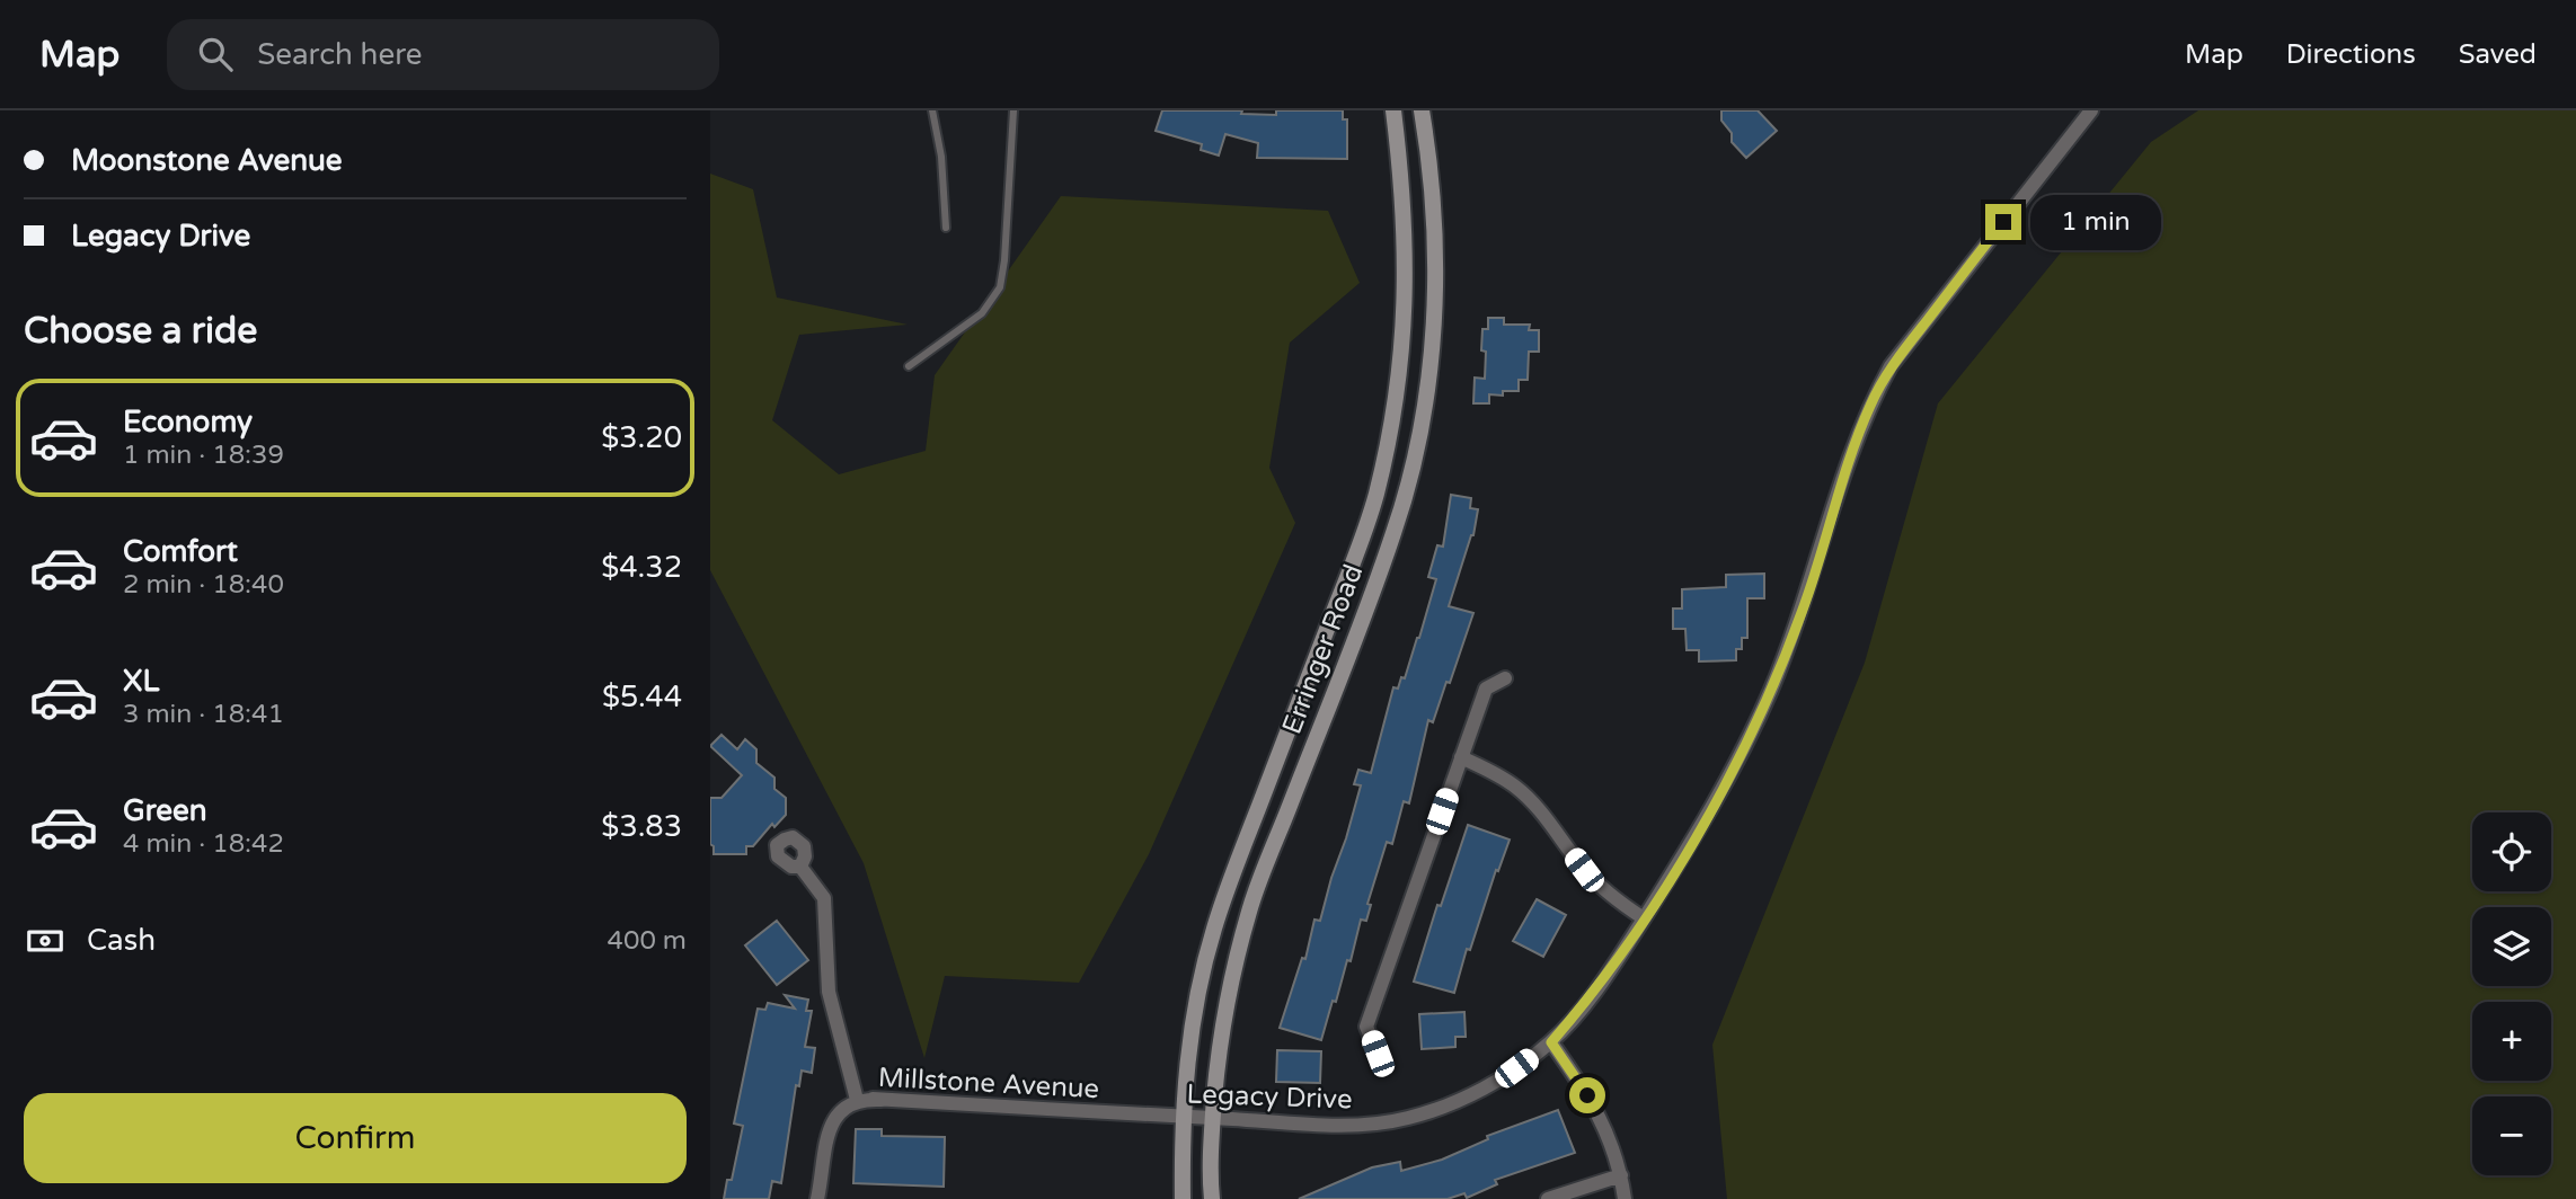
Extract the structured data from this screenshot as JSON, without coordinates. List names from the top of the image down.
{
  "streets": {
    "main road": ["Erringer Road"],
    "street": ["Millstone Avenue", "Legacy Drive"]
  },
  "crossings": [
    ["Erringer Road", "Millstone Avenue"],
    ["Erringer Road", "Legacy Drive"],
    ["Millstone Avenue", "Legacy Drive"]
  ],
  "page": {
    "header": "Map",
    "search": "Search here",
    "nav": ["Map", "Directions", "Saved"],
    "banner": ["Moonstone Avenue", "Legacy Drive"],
    "bubble": "1 min",
    "heading": "Choose a ride",
    "list": [
      {
        "name": "Economy",
        "note": "1 min · 18:39",
        "value": "$3.20"
      },
      {
        "name": "Comfort",
        "note": "2 min · 18:40",
        "value": "$4.32"
      },
      {
        "name": "XL",
        "note": "3 min · 18:41",
        "value": "$5.44"
      },
      {
        "name": "Green",
        "note": "4 min · 18:42",
        "value": "$3.83"
      }
    ],
    "map_buttons": ["+", "−"],
    "pay": ["Cash", "400 m"],
    "buttons": "Confirm"
  }
}
